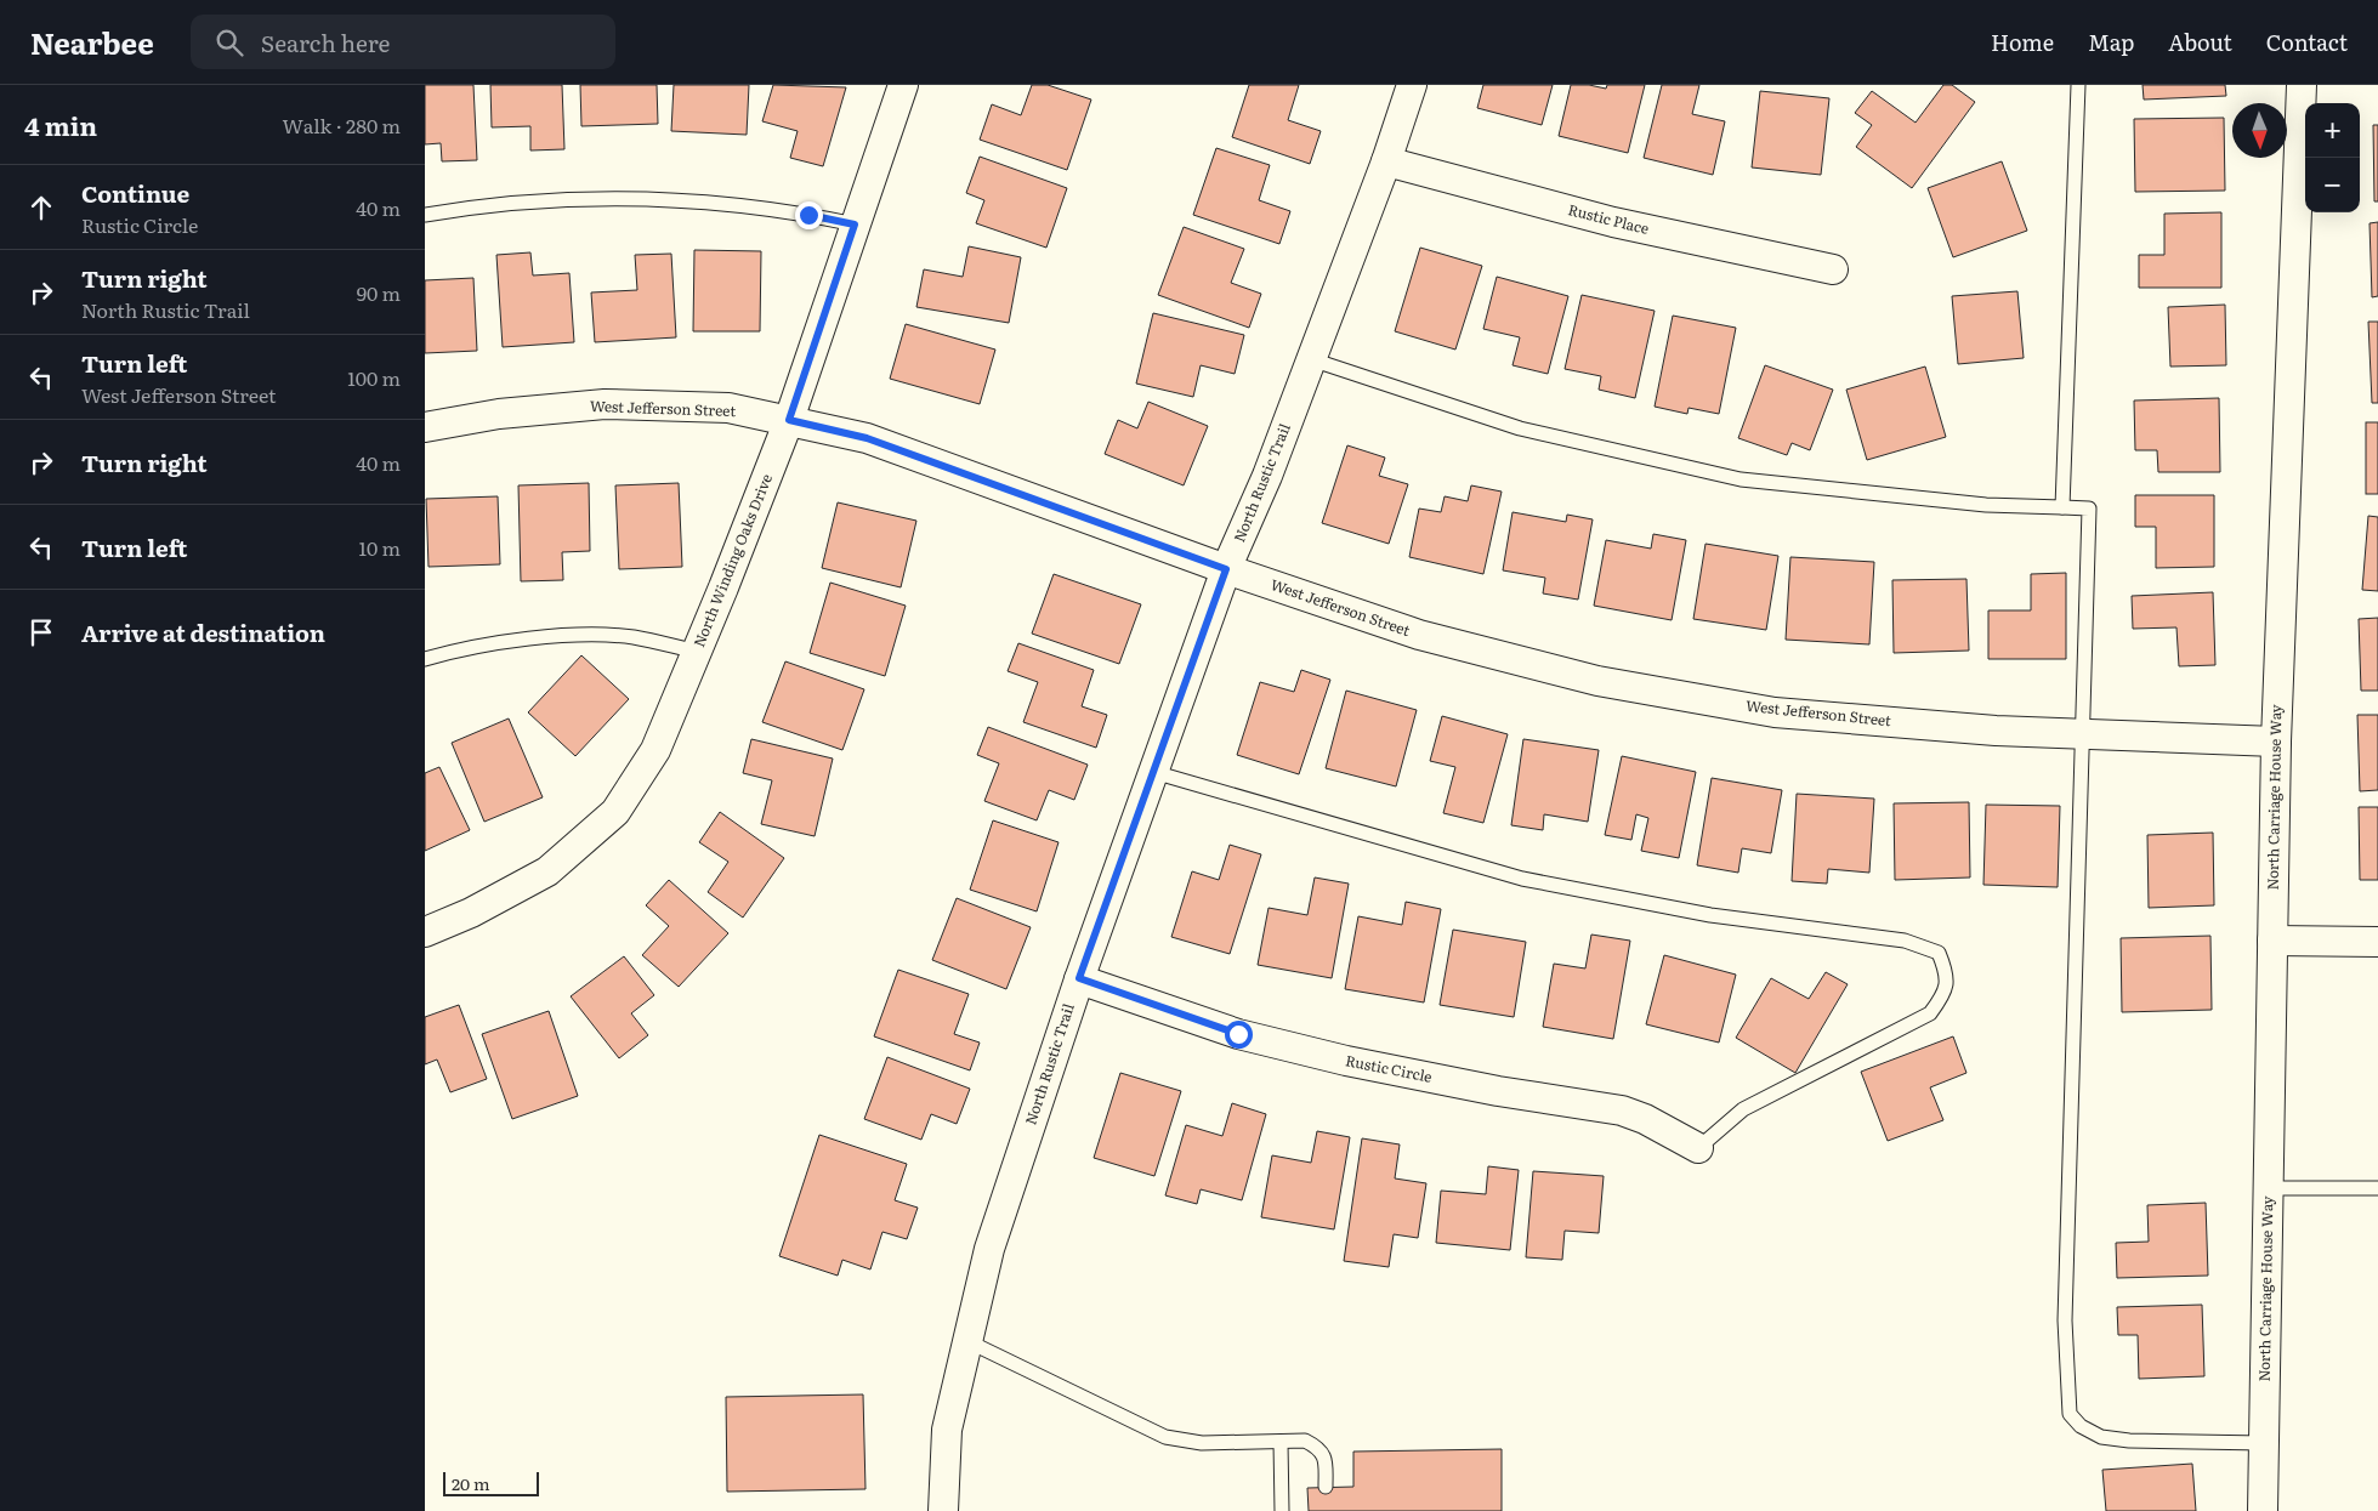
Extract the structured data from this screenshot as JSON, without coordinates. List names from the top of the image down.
{
  "streets": {
    "street": [
      "Rustic Place",
      "West Jefferson Street",
      "North Rustic Trail",
      "North Winding Oaks Drive",
      "North Carriage House Way",
      "Rustic Circle"
    ]
  },
  "crossings": [
    ["Rustic Place", "North Rustic Trail"],
    ["West Jefferson Street", "North Rustic Trail"],
    ["West Jefferson Street", "North Winding Oaks Drive"],
    ["West Jefferson Street", "North Carriage House Way"],
    ["North Rustic Trail", "Rustic Circle"]
  ],
  "scale_bar": "20 m",
  "north": "bottom",
  "page": {
    "header": "Nearbee",
    "search": "Search here",
    "nav": [
      "Home",
      "Map",
      "About",
      "Contact"
    ],
    "heading": ["4 min", "Walk · 280 m"],
    "map_buttons": ["+", "−"],
    "list": [
      ["Continue", "Rustic Circle", "40 m"],
      ["Turn right", "North Rustic Trail", "90 m"],
      ["Turn left", "West Jefferson Street", "100 m"],
      ["Turn right", "40 m"],
      ["Turn left", "10 m"],
      "Arrive at destination"
    ],
    "scale": "20 m"
  }
}
